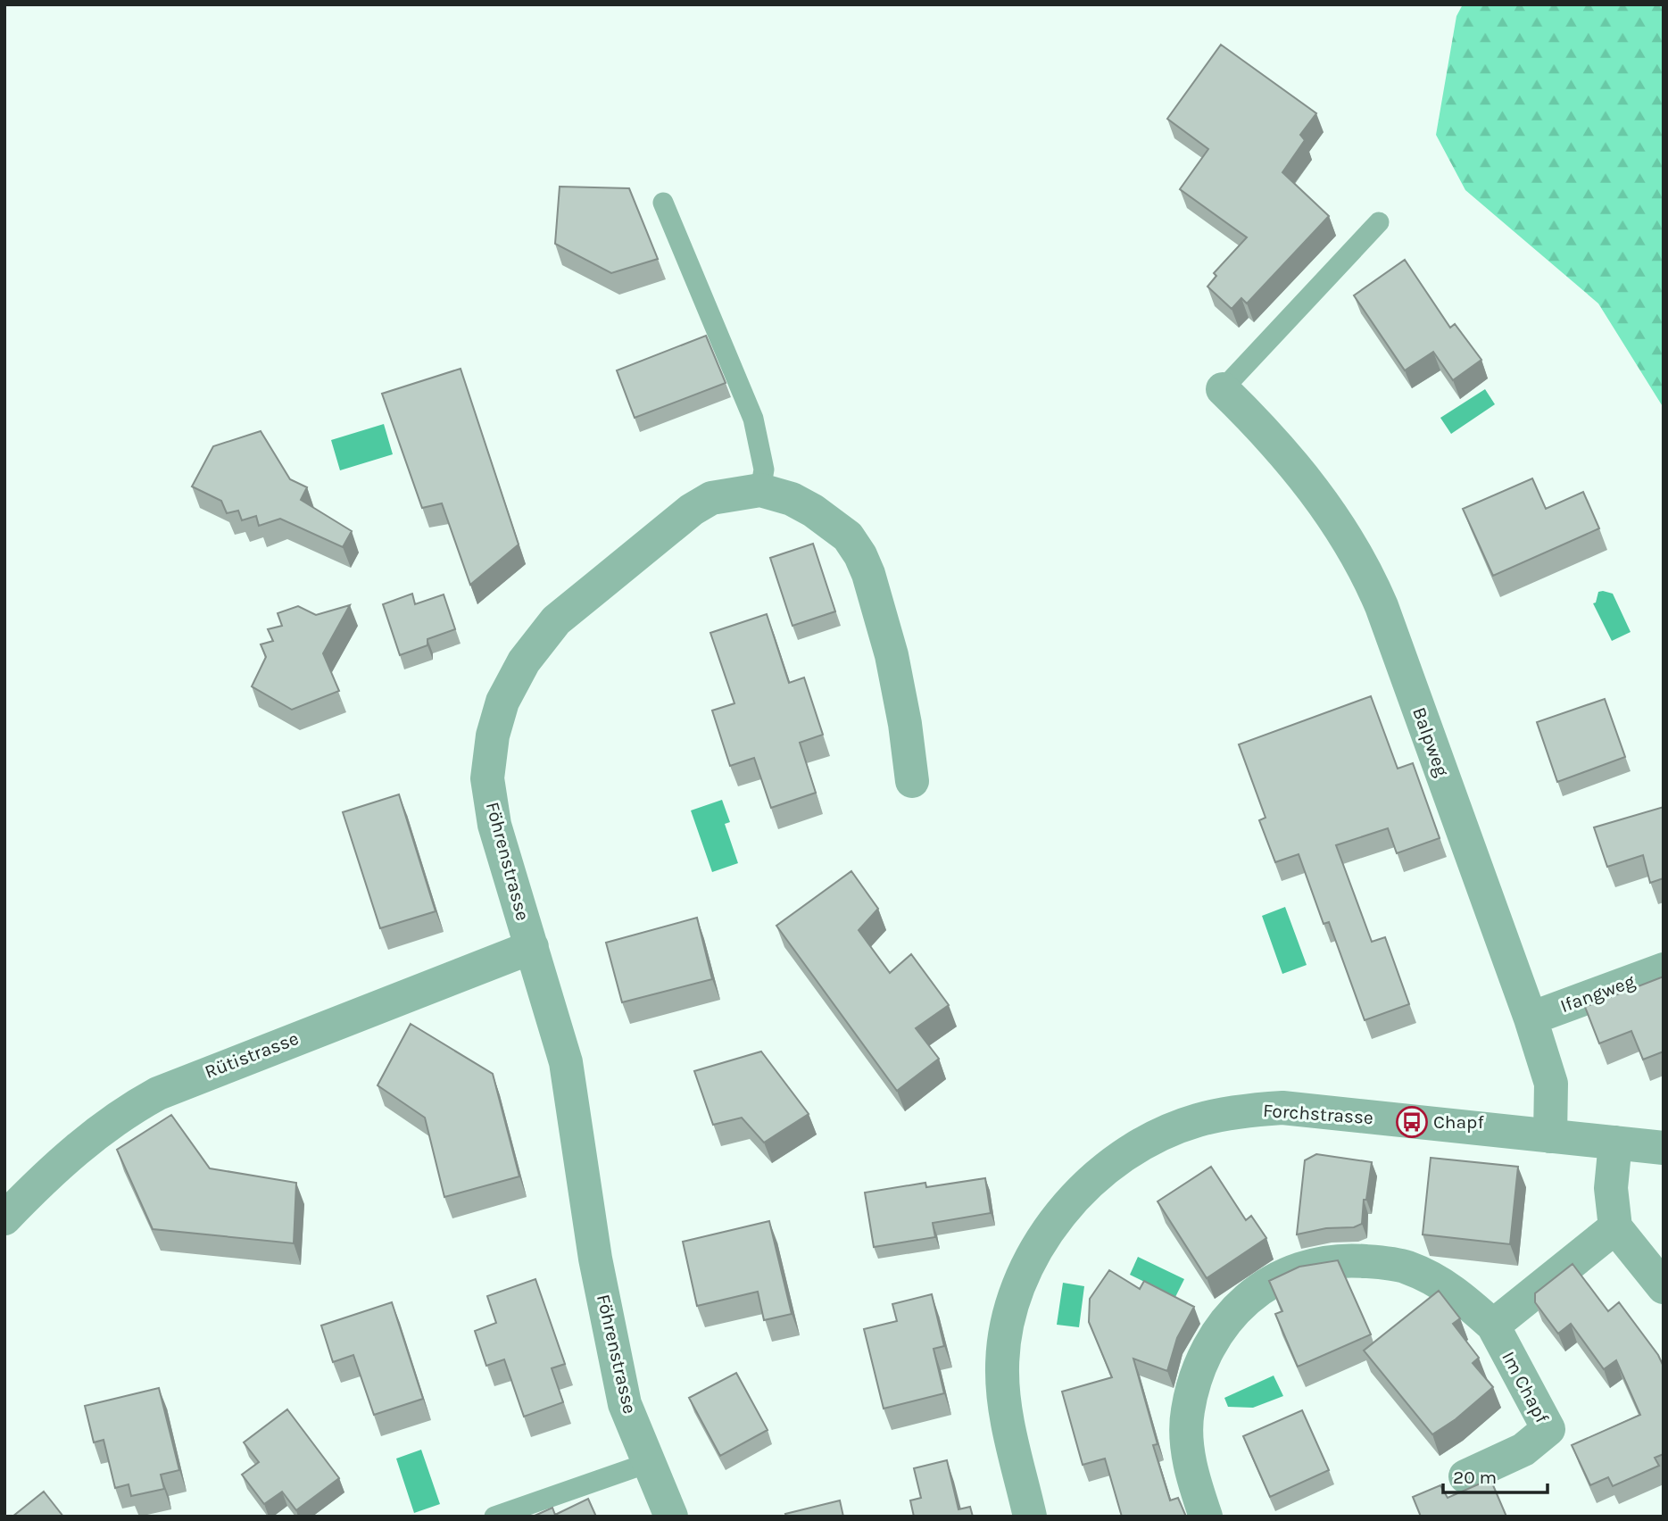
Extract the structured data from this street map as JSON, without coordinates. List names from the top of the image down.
{
  "streets": {
    "street": [
      "Balpweg",
      "Föhrenstrasse",
      "Ifangweg",
      "Rütistrasse",
      "Forchstrasse",
      "Im Chapf"
    ]
  },
  "crossings": [
    ["Balpweg", "Ifangweg"],
    ["Balpweg", "Forchstrasse"],
    ["Föhrenstrasse", "Rütistrasse"]
  ],
  "places": {
    "bus stop": ["Chapf"]
  },
  "scale_bar": "20 m"
}
